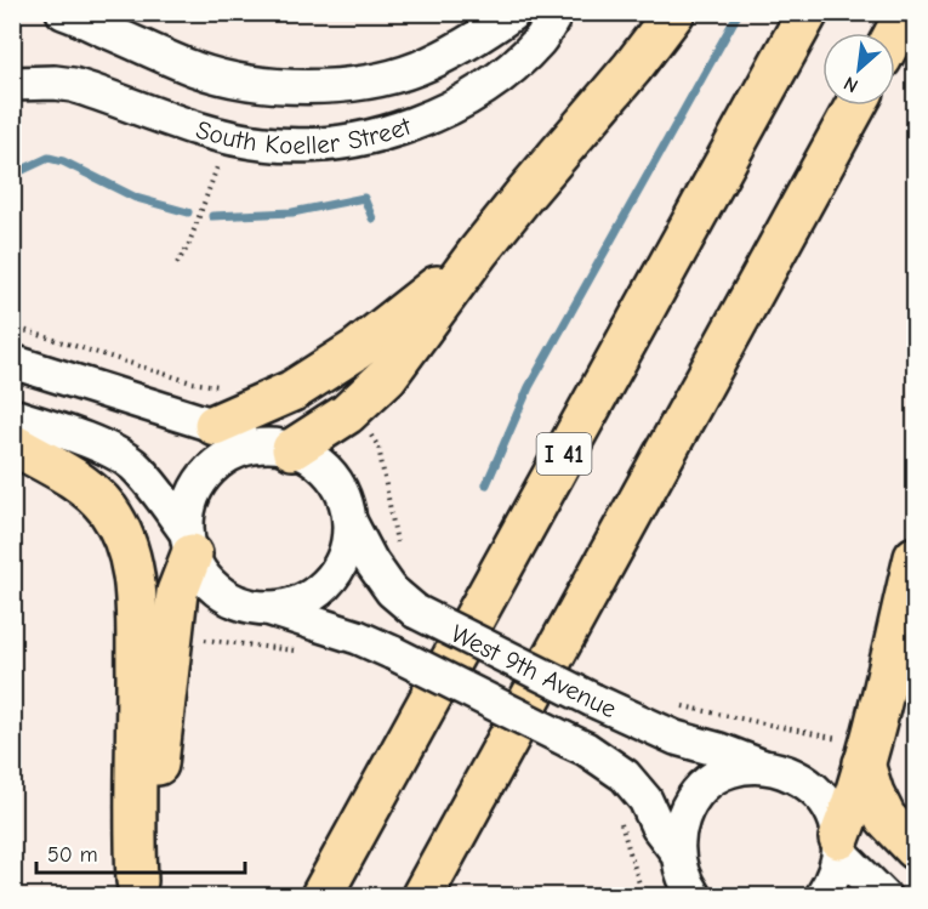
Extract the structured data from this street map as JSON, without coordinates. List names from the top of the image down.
{
  "streets": {
    "highway": ["I 41"],
    "main road": ["South Koeller Street", "West 9th Avenue"]
  },
  "scale_bar": "50 m",
  "north": "bottom left"
}
